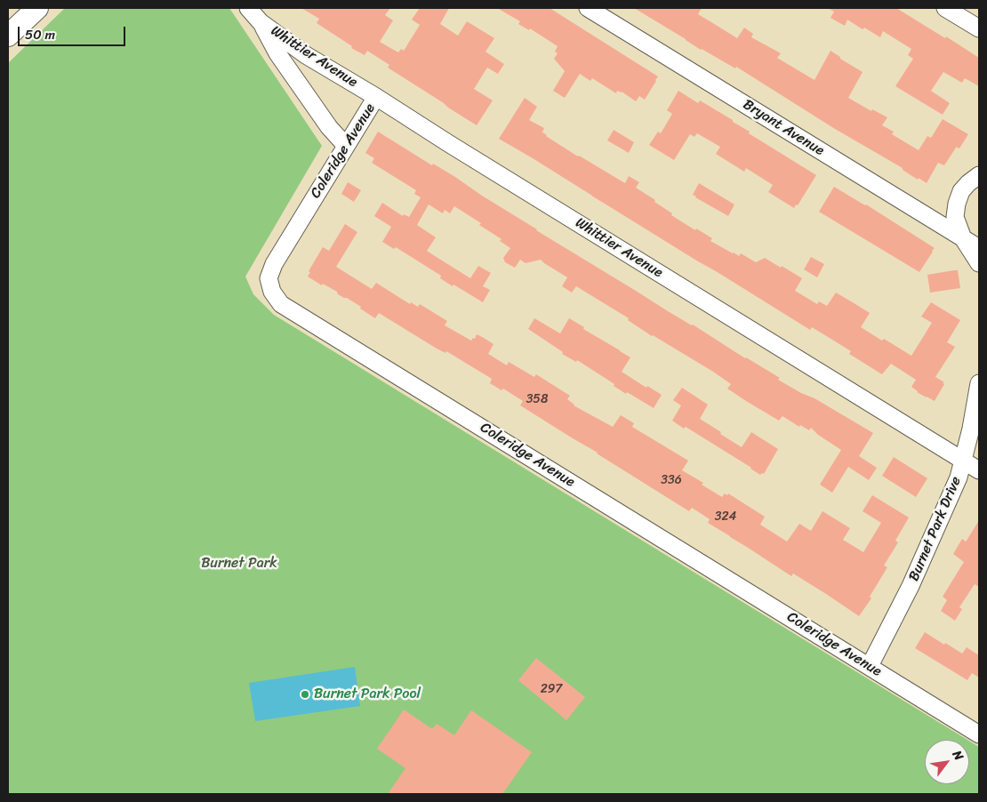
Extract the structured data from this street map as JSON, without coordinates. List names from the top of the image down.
{
  "streets": {
    "street": [
      "Whittier Avenue",
      "Bryant Avenue",
      "Coleridge Avenue",
      "Burnet Park Drive"
    ]
  },
  "crossings": [
    ["Whittier Avenue", "Coleridge Avenue"],
    ["Whittier Avenue", "Burnet Park Drive"],
    ["Coleridge Avenue", "Burnet Park Drive"]
  ],
  "parks": ["Burnet Park"],
  "places": ["Burnet Park Pool"],
  "house_numbers": [
    "358",
    "336",
    "324",
    "297"
  ],
  "scale_bar": "50 m",
  "north": "top right"
}
